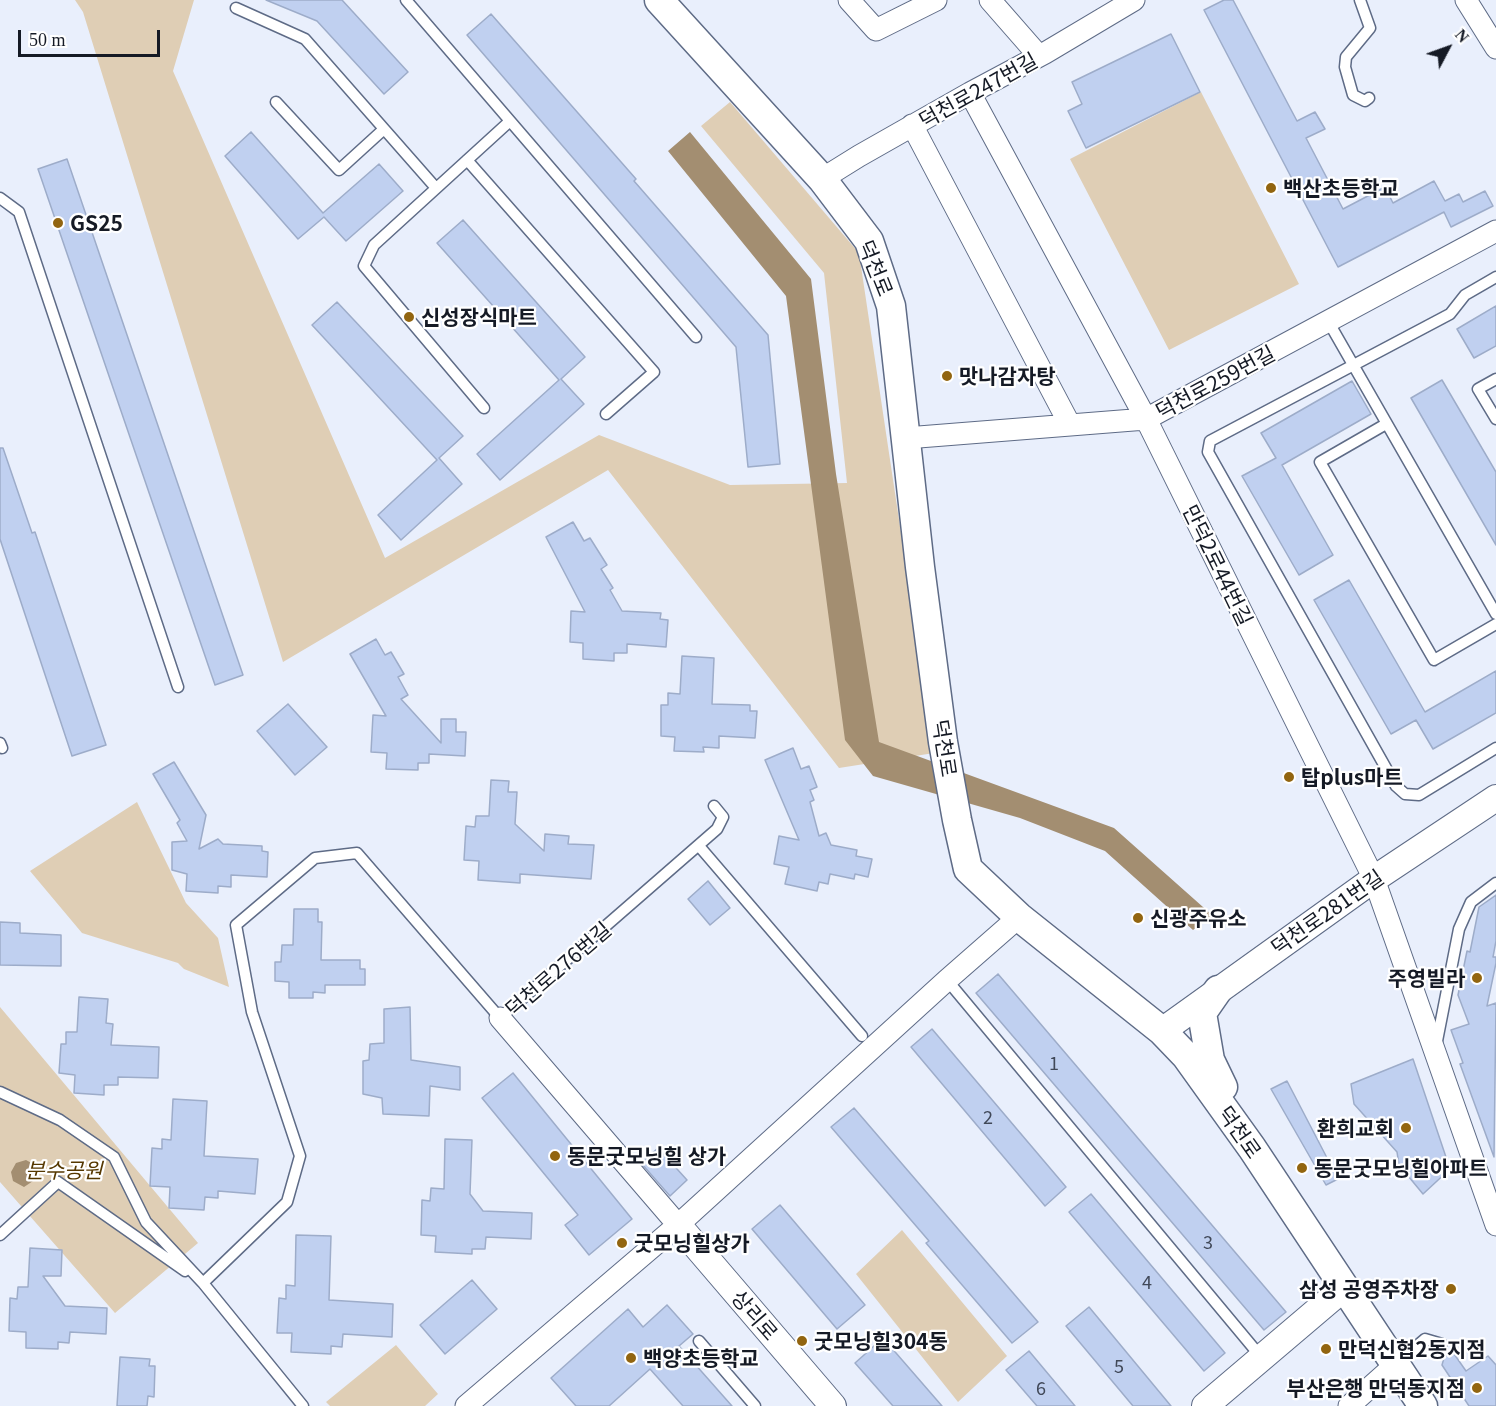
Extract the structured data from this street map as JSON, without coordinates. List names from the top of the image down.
{
  "streets": {
    "main road": ["덕천로"],
    "street": [
      "덕천로247번길",
      "덕천로259번길",
      "만덕2로44번길",
      "덕천로281번길",
      "덕천로276번길",
      "상리로"
    ]
  },
  "crossings": [
    ["덕천로247번길", "덕천로"],
    ["덕천로247번길", "만덕2로44번길"],
    ["덕천로", "덕천로259번길"],
    ["덕천로", "덕천로281번길"],
    ["덕천로259번길", "만덕2로44번길"],
    ["만덕2로44번길", "덕천로281번길"],
    ["덕천로276번길", "상리로"]
  ],
  "parks": ["분수공원"],
  "places": [
    "백산초등학교",
    "GS25",
    "신성장식마트",
    "맛나감자탕",
    "탑plus마트",
    "신광주유소",
    "주영빌라",
    "환희교회",
    "동문굿모닝힐 상가",
    "동문굿모닝힐아파트",
    "굿모닝힐상가",
    "삼성 공영주차장",
    "굿모닝힐304동",
    "만덕신협2동지점",
    "백양초등학교",
    "부산은행 만덕동지점"
  ],
  "house_numbers": [
    "1",
    "2",
    "3",
    "4",
    "5",
    "6"
  ],
  "scale_bar": "50 m",
  "north": "top right"
}
